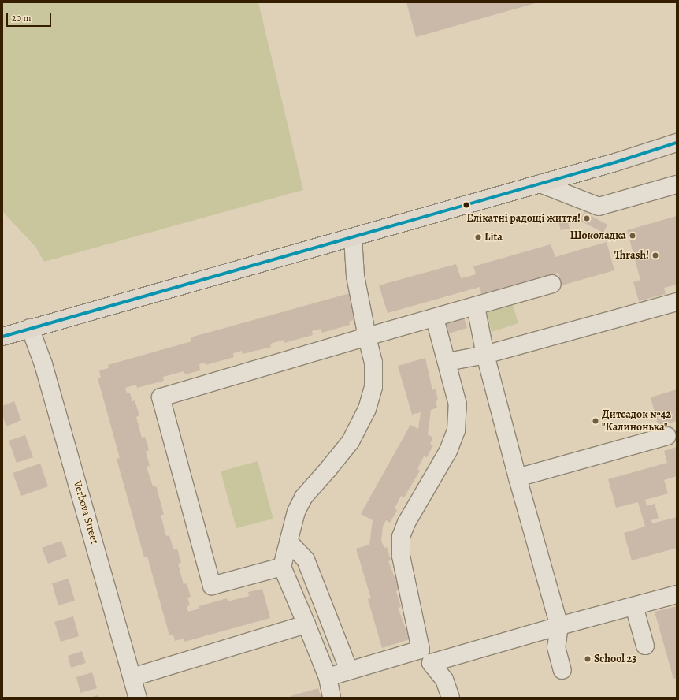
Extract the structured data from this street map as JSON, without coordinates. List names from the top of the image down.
{
  "streets": {
    "street": ["Verbova Street"]
  },
  "places": [
    "Елікатні радощі життя!",
    "Шоколадка",
    "Lita",
    "Thrash!",
    "Дитсадок №42 \"Калинонька\"",
    "School 23"
  ],
  "scale_bar": "20 m"
}
